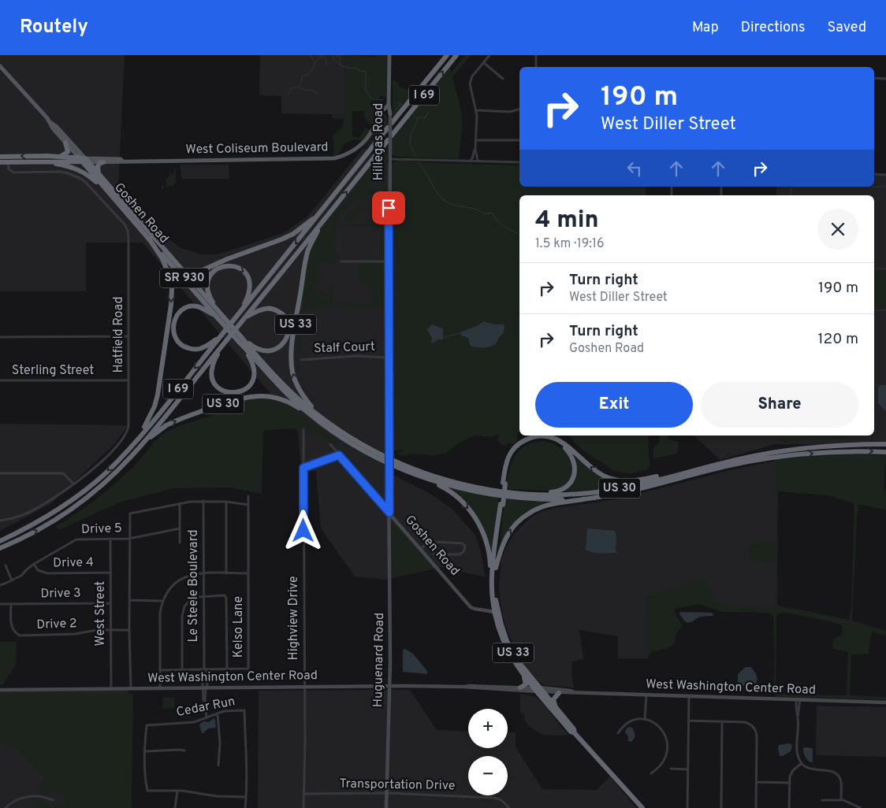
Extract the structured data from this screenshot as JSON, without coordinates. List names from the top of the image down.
{
  "streets": {
    "highway": [
      "I 69",
      "West Coliseum Boulevard",
      "Goshen Road",
      "SR 930",
      "US 33",
      "US 30"
    ],
    "main road": ["Hillegas Road", "Huguenard Road", "West Washington Center Road"],
    "street": [
      "Hatfield Road",
      "Stalf Court",
      "Sterling Street",
      "Drive 5",
      "Drive 4",
      "Le Steele Boulevard",
      "Drive 3",
      "West Street",
      "Highview Drive",
      "Drive 2",
      "Kelso Lane",
      "Cedar Run",
      "Transportation Drive"
    ]
  },
  "crossings": [
    ["I 69", "US 33"],
    ["I 69", "US 30"],
    ["Hillegas Road", "West Coliseum Boulevard"],
    ["Hillegas Road", "Goshen Road"],
    ["Hillegas Road", "Stalf Court"],
    ["Hillegas Road", "Huguenard Road"],
    ["West Coliseum Boulevard", "Goshen Road"],
    ["West Coliseum Boulevard", "SR 930"],
    ["West Coliseum Boulevard", "Hatfield Road"],
    ["Goshen Road", "SR 930"],
    ["Goshen Road", "US 33"],
    ["Goshen Road", "Huguenard Road"],
    ["US 33", "US 30"],
    ["US 33", "West Washington Center Road"],
    ["Hatfield Road", "Sterling Street"],
    ["Drive 5", "Drive 4"],
    ["Drive 5", "West Street"],
    ["Drive 4", "West Street"],
    ["Le Steele Boulevard", "Kelso Lane"],
    ["Le Steele Boulevard", "West Washington Center Road"],
    ["Le Steele Boulevard", "Cedar Run"],
    ["Drive 3", "West Street"],
    ["Drive 3", "Drive 2"],
    ["West Street", "Drive 2"],
    ["West Street", "West Washington Center Road"],
    ["Highview Drive", "West Washington Center Road"],
    ["Highview Drive", "Transportation Drive"],
    ["Huguenard Road", "West Washington Center Road"],
    ["Huguenard Road", "Transportation Drive"]
  ],
  "page": {
    "header": "Routely",
    "nav": ["Map", "Directions", "Saved"],
    "turn": ["190 m", "West Diller Street"],
    "heading": ["4 min", "1.5 km · 19:16"],
    "list": [
      {
        "name": "Turn right",
        "note": "West Diller Street",
        "value": "190 m"
      },
      {
        "name": "Turn right",
        "note": "Goshen Road",
        "value": "120 m"
      }
    ],
    "buttons": ["Exit", "Share"],
    "map_buttons": ["+", "−"]
  }
}
